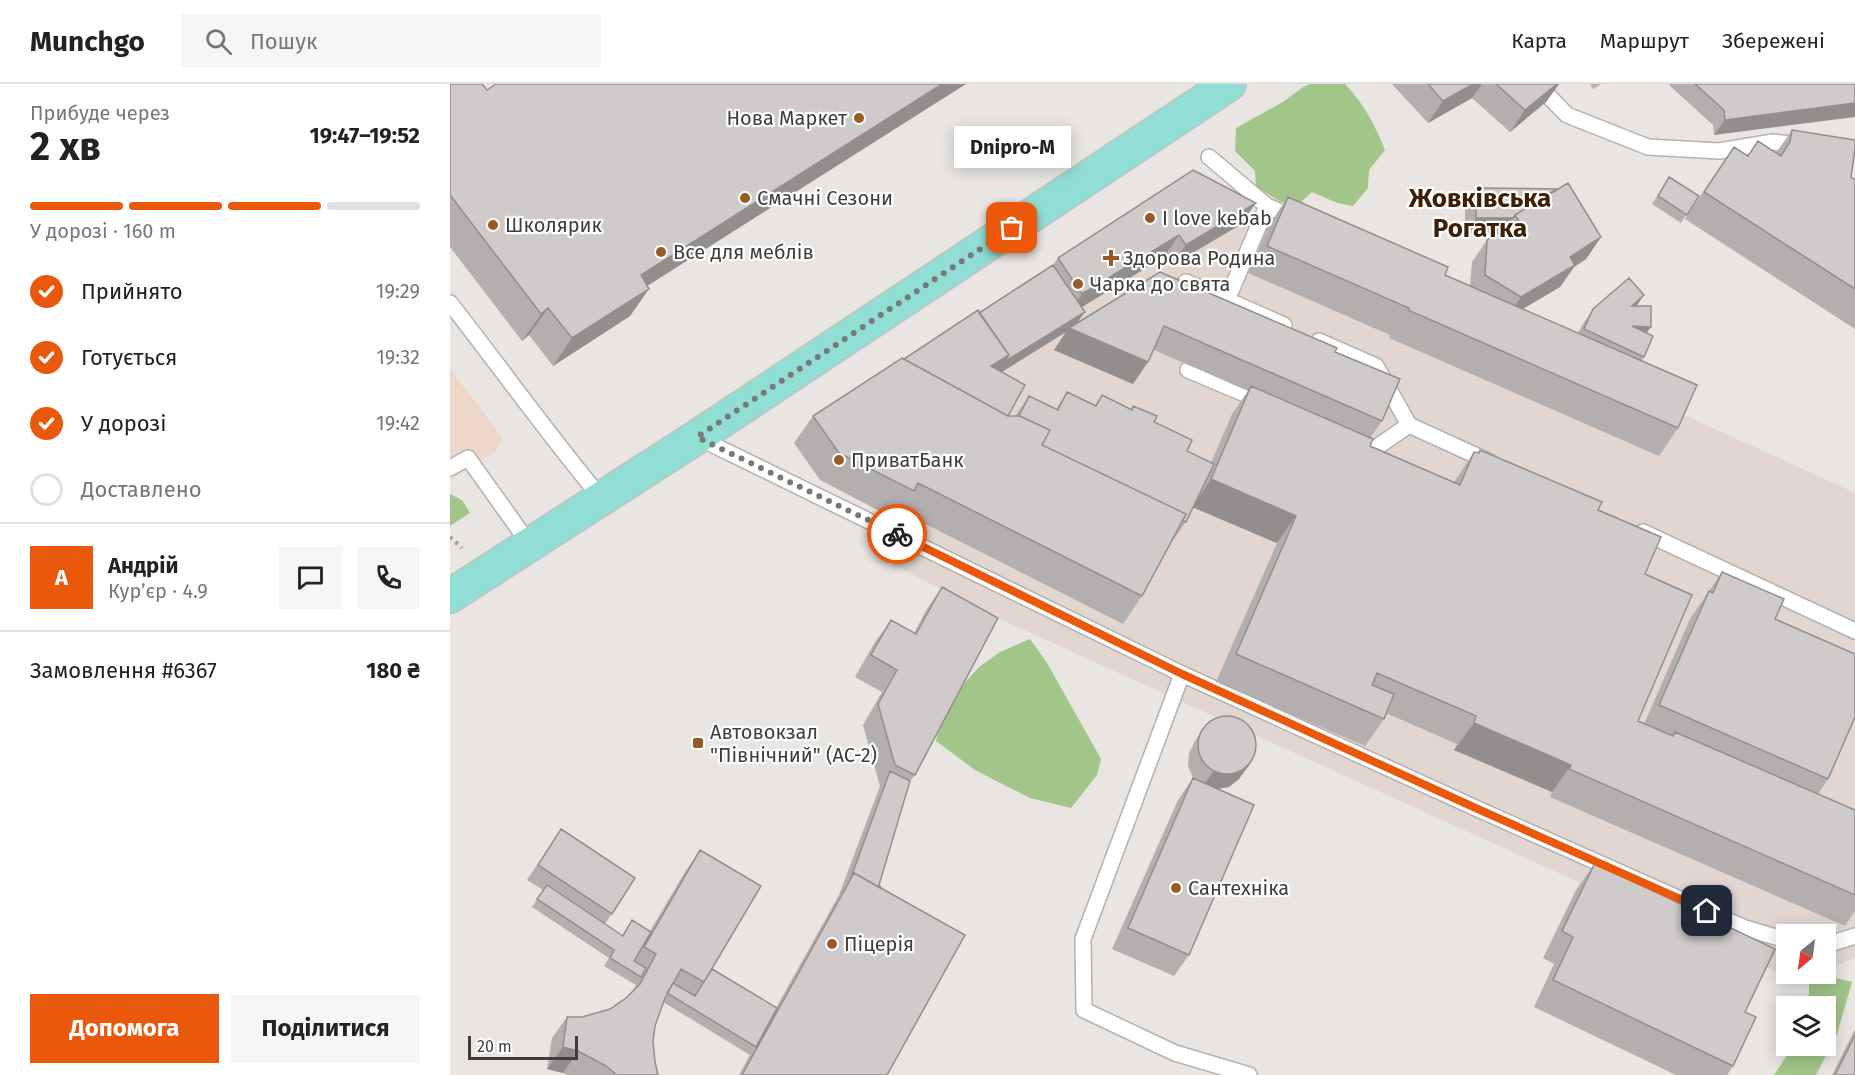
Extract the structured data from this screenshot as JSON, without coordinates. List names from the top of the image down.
{
  "districts": ["Жовківська Рогатка"],
  "places": {
    "other": [
      "Нова Маркет",
      "Смачні Сезони",
      "I love kebab",
      "Школярик",
      "Dnipro-M",
      "Все для меблів",
      "Чарка до свята",
      "ПриватБанк",
      "Сантехніка",
      "Піцерія"
    ],
    "health": ["Здорова Родина"],
    "transit": ["Автовокзал \"Північний\" (АС-2)"]
  },
  "scale_bar": "20 m",
  "north": "bottom left",
  "page": {
    "header": "Munchgo",
    "search": "Пошук",
    "nav": ["Карта", "Маршрут", "Збережені"],
    "heading": ["2 хв", "Прибуде через", "19:47–19:52"],
    "panel": [
      "Андрій",
      "Кур’єр · 4.9",
      "Замовлення #6367",
      "180 ₴"
    ],
    "bubble": "Dnipro-M",
    "bar": "У дорозі · 160 m",
    "list": [
      ["Прийнято", "19:29"],
      ["Готується", "19:32"],
      ["У дорозі", "19:42"],
      "Доставлено"
    ],
    "round": "А",
    "buttons": ["Допомога", "Поділитися"],
    "scale": "20 m"
  }
}
